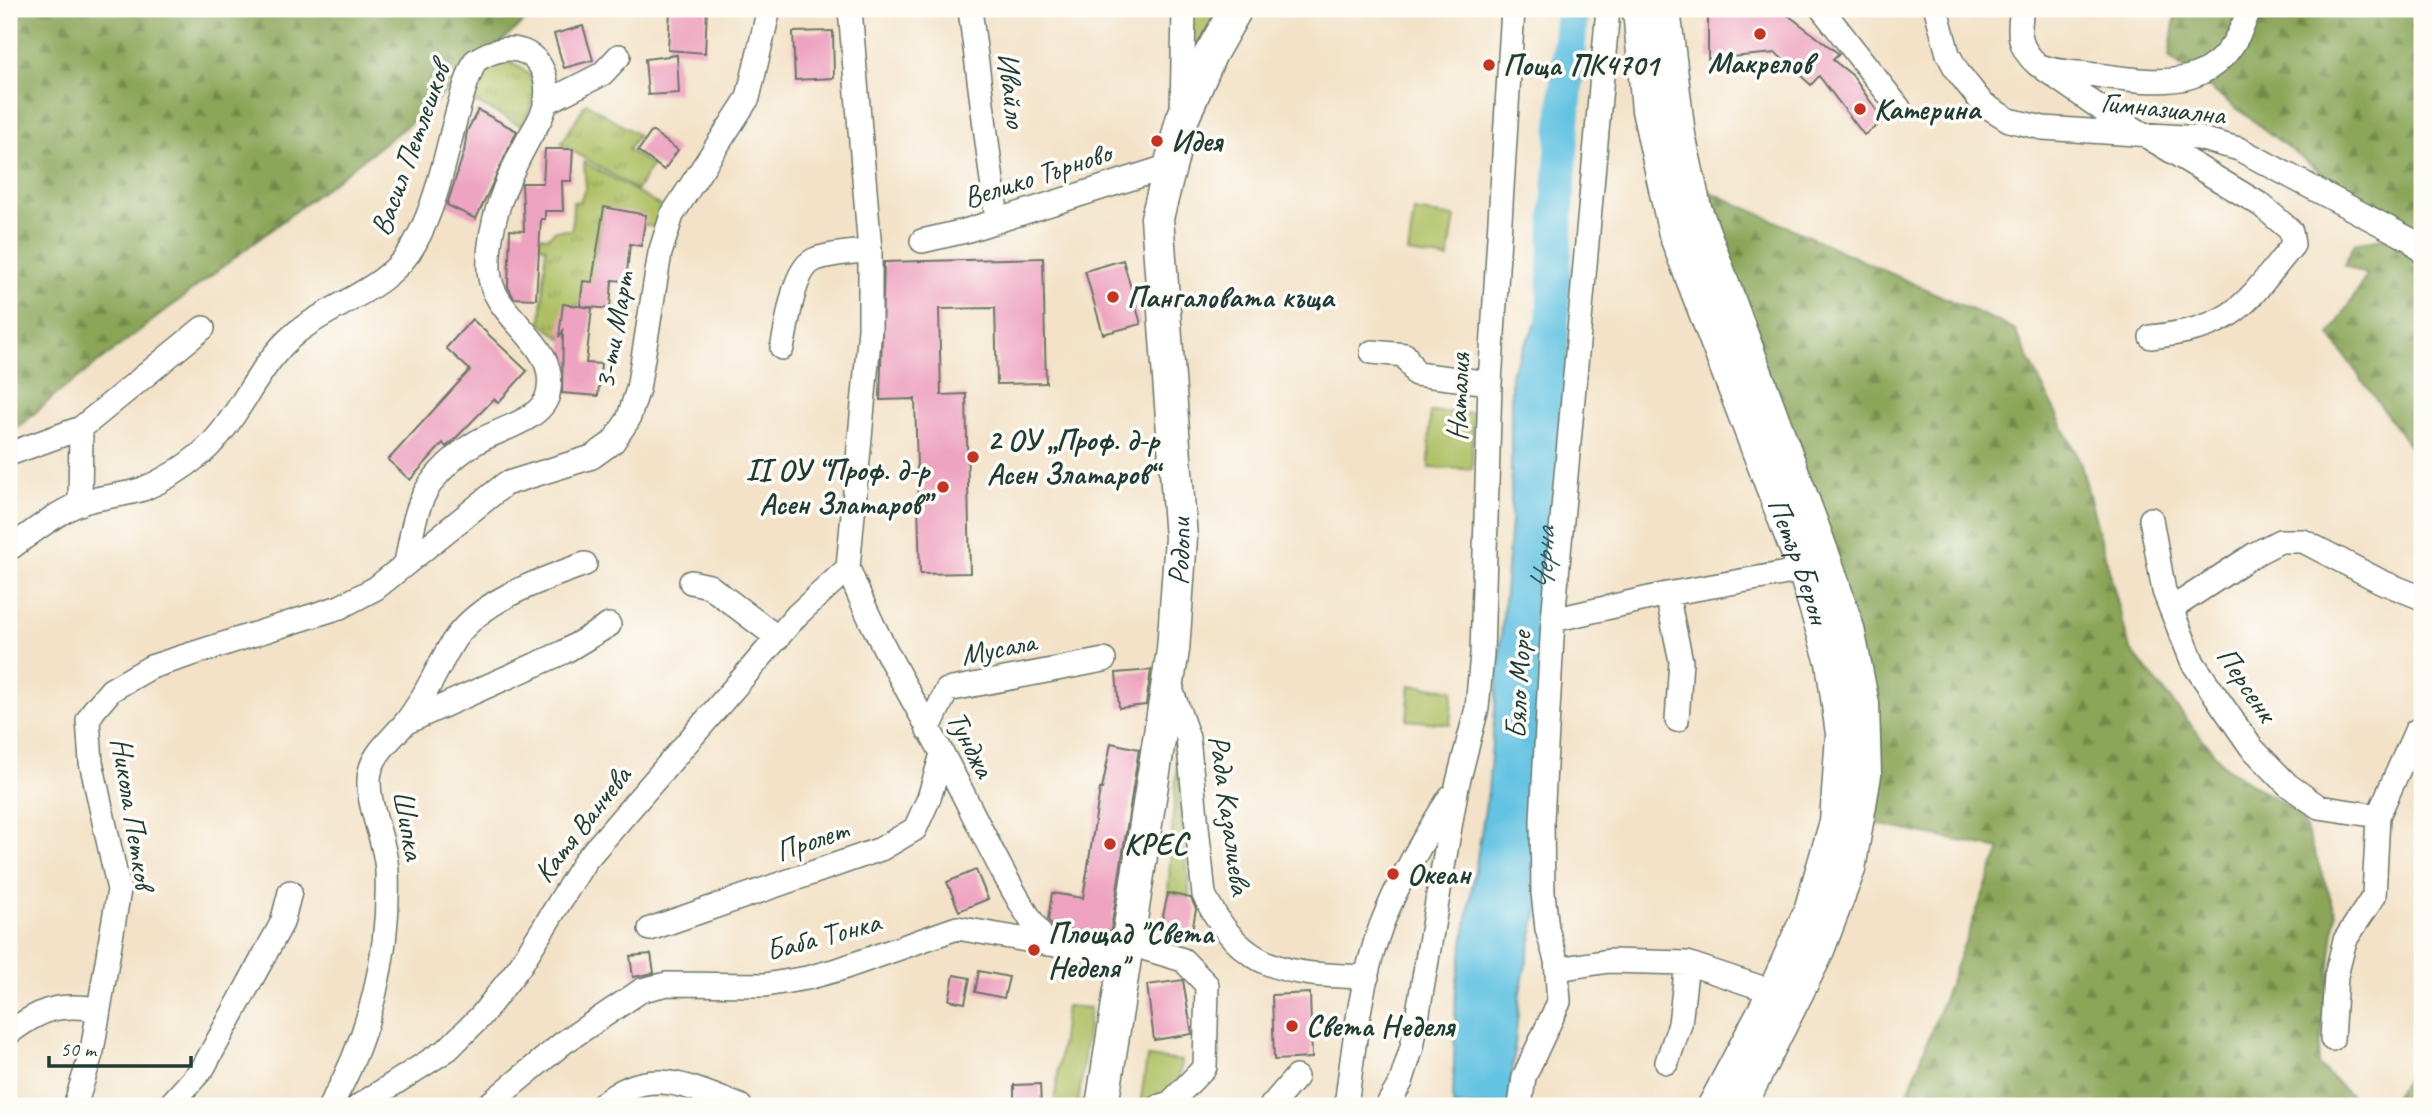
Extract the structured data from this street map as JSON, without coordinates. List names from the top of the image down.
{
  "streets": {
    "main road": ["Родопи", "Петър Берон"],
    "street": [
      "Ивайло",
      "Гимназиална",
      "Васил Петлешков",
      "Велико Търново",
      "3-ти Март",
      "Наталия",
      "Мусала",
      "Персенк",
      "Бяло Море",
      "Тунджа",
      "Никола Петков",
      "Рада Казалиева",
      "Катя Ванчева",
      "Шипка",
      "Пролет",
      "Баба Тонка"
    ]
  },
  "crossings": [
    ["Ивайло", "Велико Търново"],
    ["Велико Търново", "Родопи"],
    ["3-ти Март", "Никола Петков"],
    ["Наталия", "Рада Казалиева"],
    ["Родопи", "Рада Казалиева"],
    ["Родопи", "Баба Тонка"],
    ["Мусала", "Тунджа"],
    ["Тунджа", "Катя Ванчева"],
    ["Тунджа", "Пролет"],
    ["Тунджа", "Баба Тонка"]
  ],
  "water": ["Черна"],
  "places": [
    "Макрелов",
    "Поща ПК4701",
    "Катерина",
    "Идея",
    "Пангаловата къща",
    "2 ОУ „Проф. д-р Асен Златаров“",
    "II ОУ “Проф. д-р Асен Златаров”",
    "КРЕС",
    "Океан",
    "Площад \"Света Неделя\"",
    "Света Неделя"
  ],
  "scale_bar": "50 m"
}
